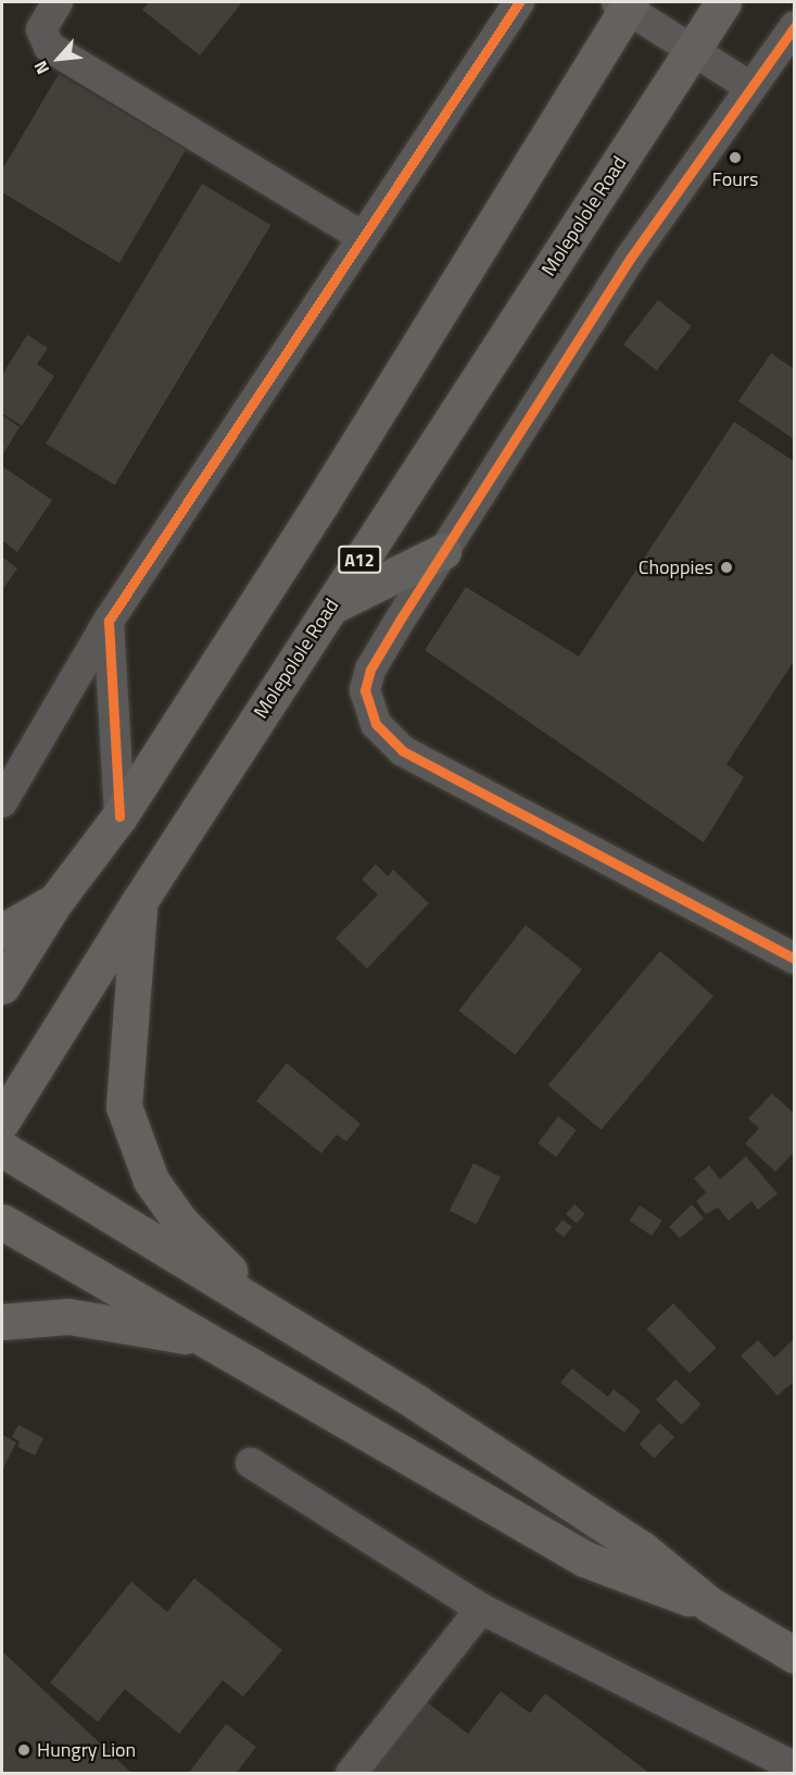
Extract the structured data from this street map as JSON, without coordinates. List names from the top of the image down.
{
  "streets": {
    "main road": ["Molepolole Road", "A12"]
  },
  "places": ["Fours", "Choppies", "Hungry Lion"],
  "north": "bottom left"
}
